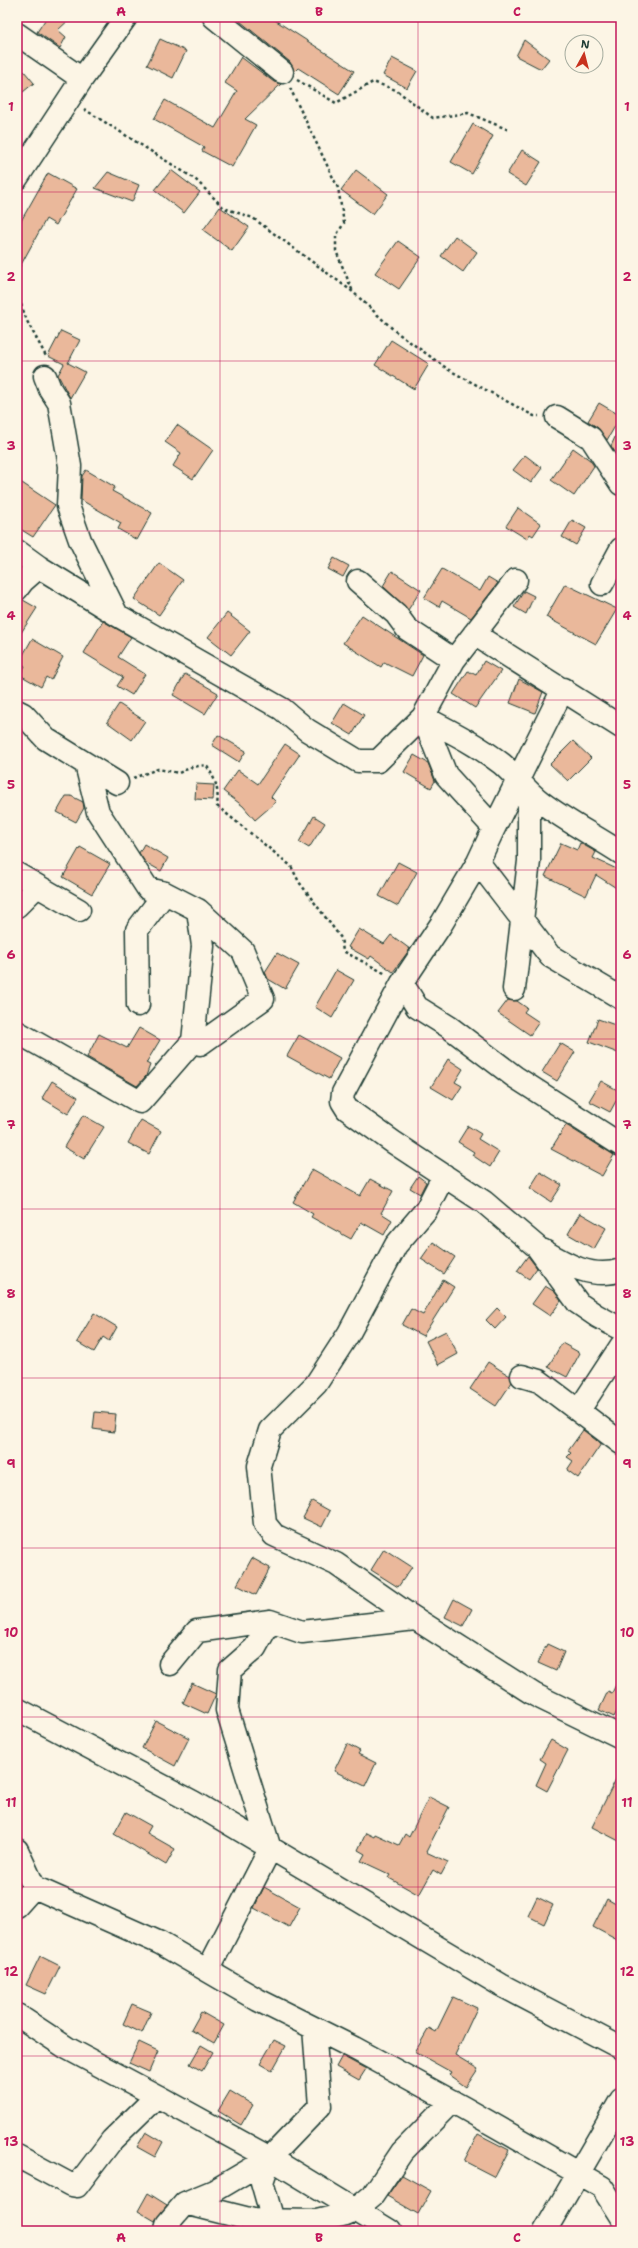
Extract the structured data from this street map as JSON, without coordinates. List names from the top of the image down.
{
  "north": "top",
  "grid": {
    "columns": ["A", "B", "C"],
    "rows": [
      "1",
      "2",
      "3",
      "4",
      "5",
      "6",
      "7",
      "8",
      "9",
      "10",
      "11",
      "12",
      "13"
    ]
  }
}
